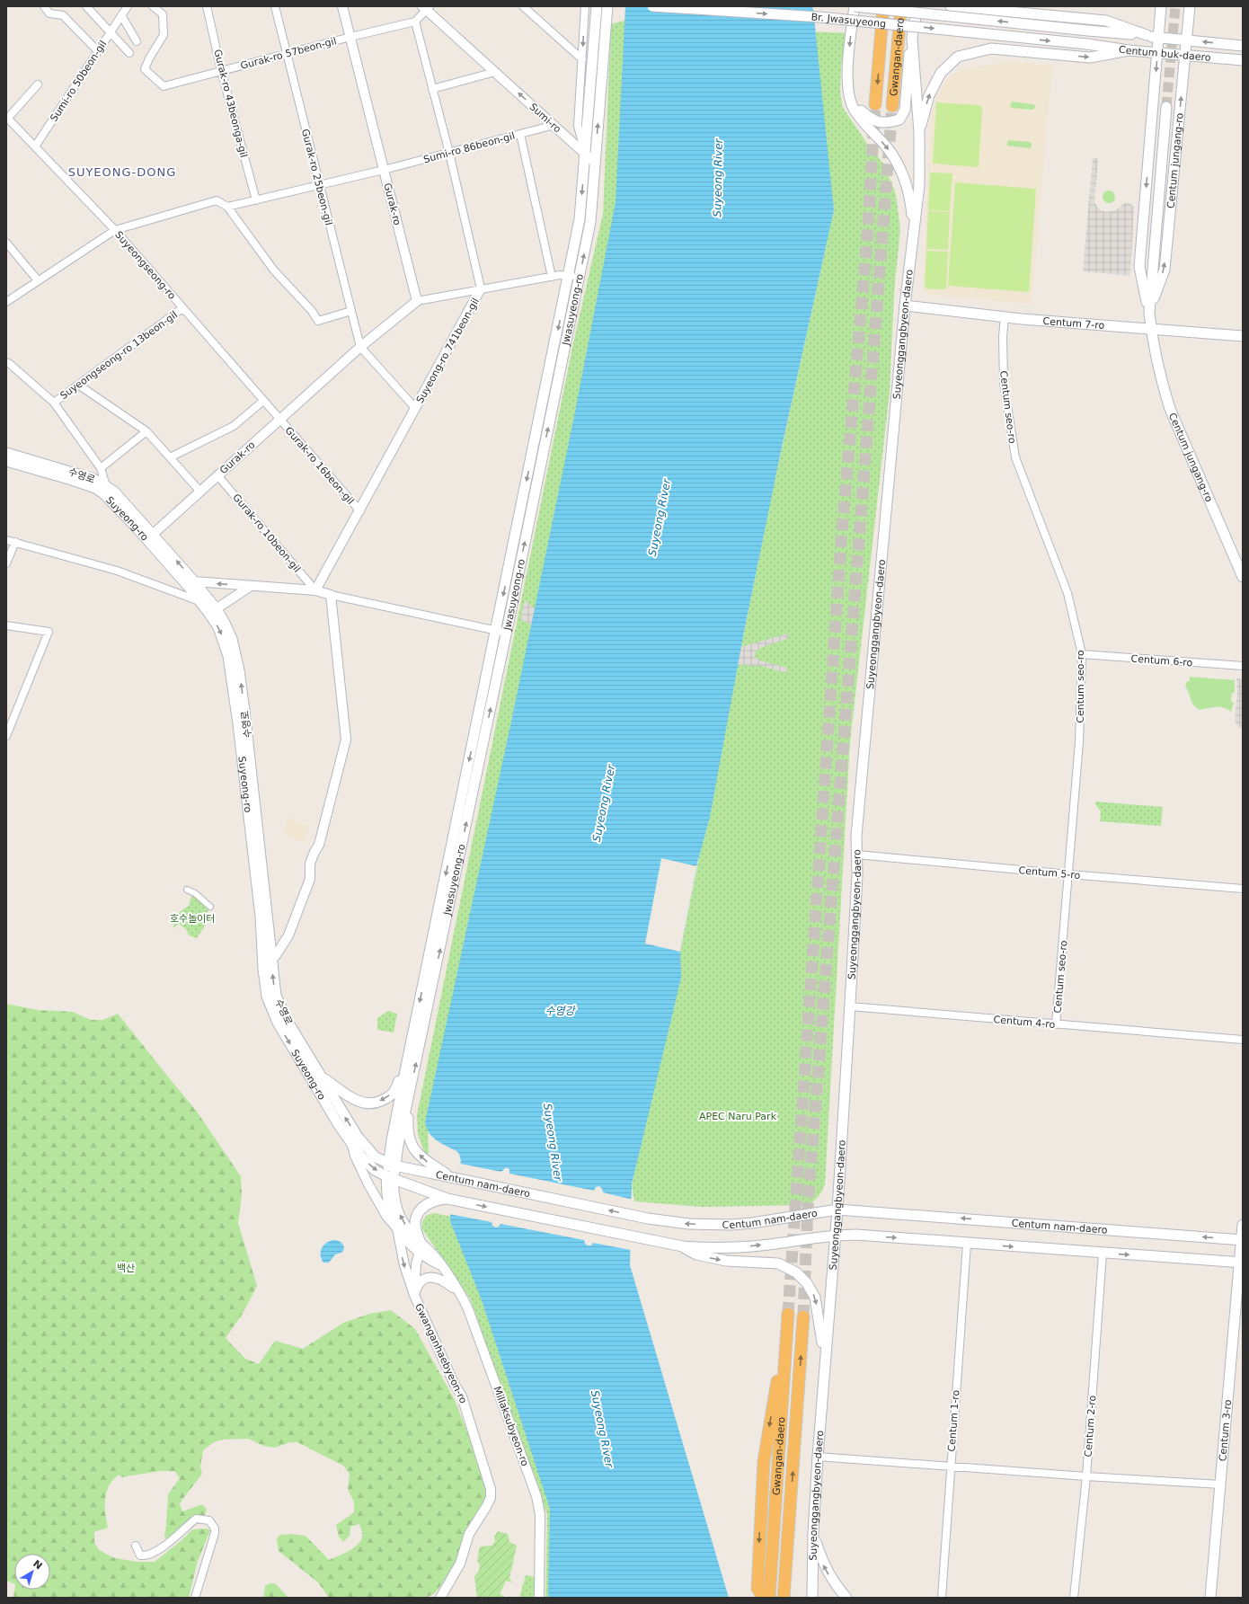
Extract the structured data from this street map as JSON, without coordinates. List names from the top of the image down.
{
  "streets": {
    "highway": ["Gwangan-daero"],
    "main road": [
      "Br. Jwasuyeong",
      "Centum buk-daero",
      "Centum jungang-ro",
      "Jwasuyeong-ro",
      "Centum 7-ro",
      "Suyeonggangbyeon-daero",
      "수영로",
      "Suyeong-ro",
      "Centum nam-daero",
      "Centum 3-ro"
    ],
    "street": [
      "Gurak-ro 57beon-gil",
      "Sumi-ro 50beon-gil",
      "Gurak-ro 43beonga-gil",
      "Sumi-ro",
      "Sumi-ro 86beon-gil",
      "Gurak-ro 25beon-gil",
      "Gurak-ro",
      "Suyeongseong-ro",
      "Suyeong-ro 741beon-gil",
      "Suyeongseong-ro 13beon-gil",
      "Centum seo-ro",
      "Gurak-ro 16beon-gil",
      "Gurak-ro 10beon-gil",
      "Centum 6-ro",
      "Centum 5-ro",
      "Centum 4-ro",
      "Gwanganhaebyeon-ro",
      "Centum 1-ro",
      "Millaksubyeon-ro",
      "Centum 2-ro"
    ]
  },
  "crossings": [
    ["Br. Jwasuyeong", "Centum buk-daero"],
    ["Br. Jwasuyeong", "Suyeonggangbyeon-daero"],
    ["Gurak-ro 57beon-gil", "Gurak-ro 43beonga-gil"],
    ["Gurak-ro 57beon-gil", "Gurak-ro 25beon-gil"],
    ["Gurak-ro 57beon-gil", "Gurak-ro"],
    ["Centum buk-daero", "Centum jungang-ro"],
    ["Sumi-ro 50beon-gil", "Suyeongseong-ro"],
    ["Gurak-ro 43beonga-gil", "Sumi-ro 86beon-gil"],
    ["Sumi-ro", "Sumi-ro 86beon-gil"],
    ["Sumi-ro", "Jwasuyeong-ro"],
    ["Sumi-ro 86beon-gil", "Gurak-ro 25beon-gil"],
    ["Sumi-ro 86beon-gil", "Gurak-ro"],
    ["Sumi-ro 86beon-gil", "Suyeong-ro 741beon-gil"],
    ["Centum jungang-ro", "Centum 7-ro"],
    ["Gurak-ro 25beon-gil", "Gurak-ro"],
    ["Gurak-ro", "Suyeongseong-ro"],
    ["Gurak-ro", "Gurak-ro 16beon-gil"],
    ["Gurak-ro", "수영로"],
    ["Gurak-ro", "Suyeong-ro"],
    ["Gurak-ro", "Gurak-ro 10beon-gil"],
    ["Suyeongseong-ro", "Suyeongseong-ro 13beon-gil"],
    ["Suyeongseong-ro", "Gurak-ro 16beon-gil"],
    ["Jwasuyeong-ro", "수영로"],
    ["Jwasuyeong-ro", "Suyeong-ro"],
    ["Jwasuyeong-ro", "Centum nam-daero"],
    ["Jwasuyeong-ro", "Millaksubyeon-ro"],
    ["Centum 7-ro", "Suyeonggangbyeon-daero"],
    ["Centum 7-ro", "Centum seo-ro"],
    ["Suyeonggangbyeon-daero", "Centum 5-ro"],
    ["Suyeonggangbyeon-daero", "Centum 4-ro"],
    ["Suyeonggangbyeon-daero", "Centum nam-daero"],
    ["Suyeong-ro 741beon-gil", "Gurak-ro 16beon-gil"],
    ["Suyeong-ro 741beon-gil", "Gurak-ro 10beon-gil"],
    ["Centum seo-ro", "Centum 6-ro"],
    ["Centum seo-ro", "Centum 5-ro"],
    ["Centum seo-ro", "Centum 4-ro"],
    ["수영로", "Suyeong-ro"],
    ["수영로", "Centum nam-daero"],
    ["Suyeong-ro", "Centum nam-daero"],
    ["Suyeong-ro", "Millaksubyeon-ro"],
    ["Centum nam-daero", "Centum 1-ro"],
    ["Centum nam-daero", "Millaksubyeon-ro"],
    ["Centum nam-daero", "Centum 2-ro"],
    ["Centum nam-daero", "Centum 3-ro"],
    ["Gwanganhaebyeon-ro", "Millaksubyeon-ro"]
  ],
  "one_way": ["수영로", "Suyeong-ro"],
  "districts": ["SUYEONG-DONG"],
  "water": ["Suyeong River", "수영강"],
  "parks": ["호수놀이터", "APEC Naru Park", "백산"],
  "north": "top right"
}
